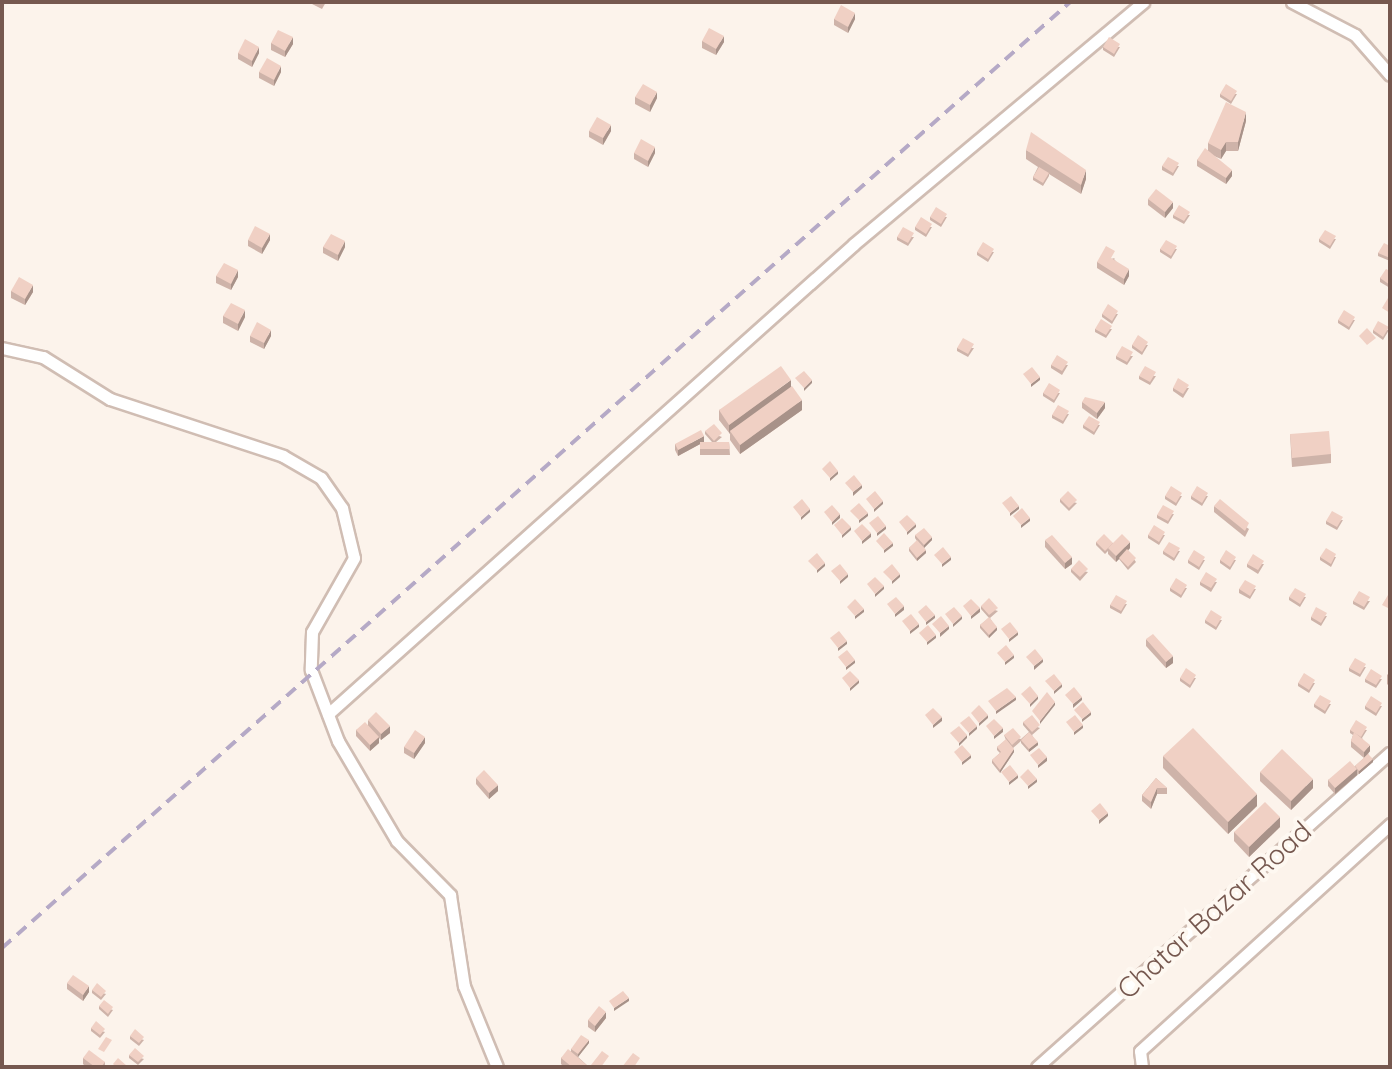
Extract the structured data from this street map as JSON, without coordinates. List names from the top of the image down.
{
  "streets": {
    "street": ["Chatar Bazar Road"]
  }
}
